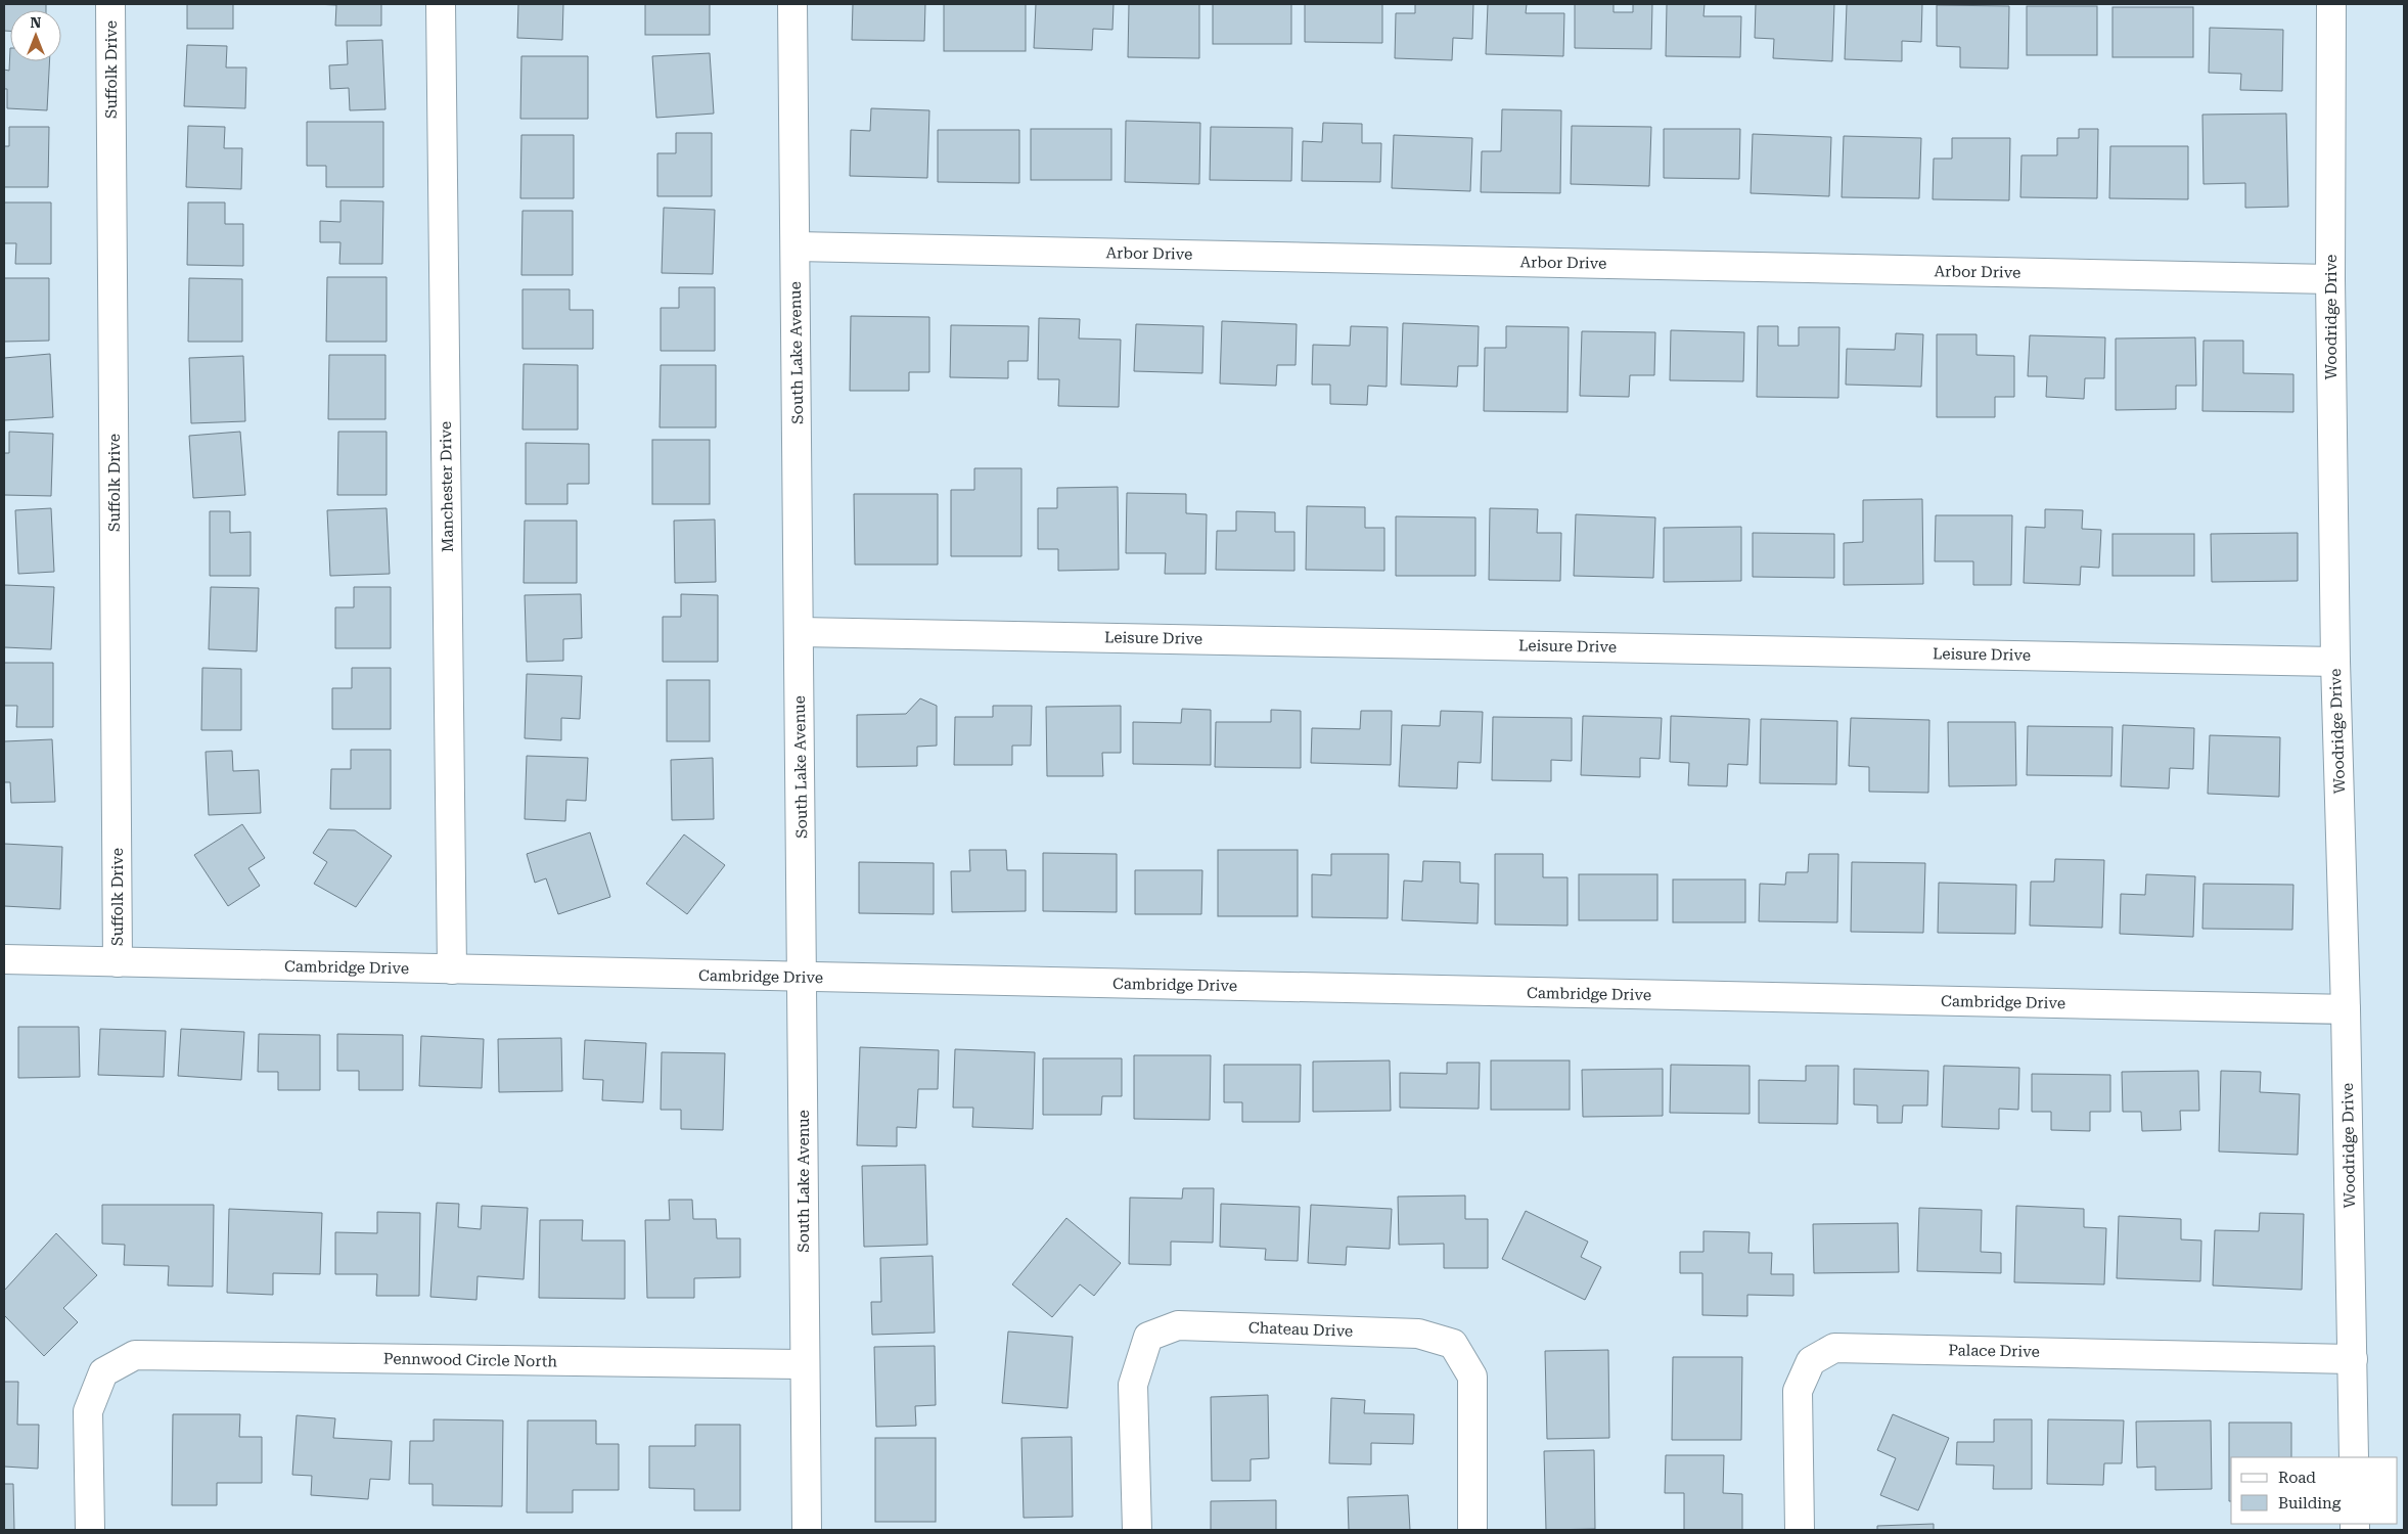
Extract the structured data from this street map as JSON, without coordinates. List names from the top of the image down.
{
  "streets": {
    "street": [
      "Suffolk Drive",
      "Arbor Drive",
      "Woodridge Drive",
      "South Lake Avenue",
      "Manchester Drive",
      "Leisure Drive",
      "Cambridge Drive",
      "Chateau Drive",
      "Palace Drive",
      "Pennwood Circle North"
    ]
  },
  "crossings": [
    ["Suffolk Drive", "Cambridge Drive"],
    ["Arbor Drive", "Woodridge Drive"],
    ["Arbor Drive", "South Lake Avenue"],
    ["Woodridge Drive", "Leisure Drive"],
    ["Woodridge Drive", "Cambridge Drive"],
    ["Woodridge Drive", "Palace Drive"],
    ["South Lake Avenue", "Leisure Drive"],
    ["South Lake Avenue", "Cambridge Drive"],
    ["South Lake Avenue", "Pennwood Circle North"],
    ["Manchester Drive", "Cambridge Drive"]
  ],
  "legend": ["Road", "Building"],
  "north": "top"
}
